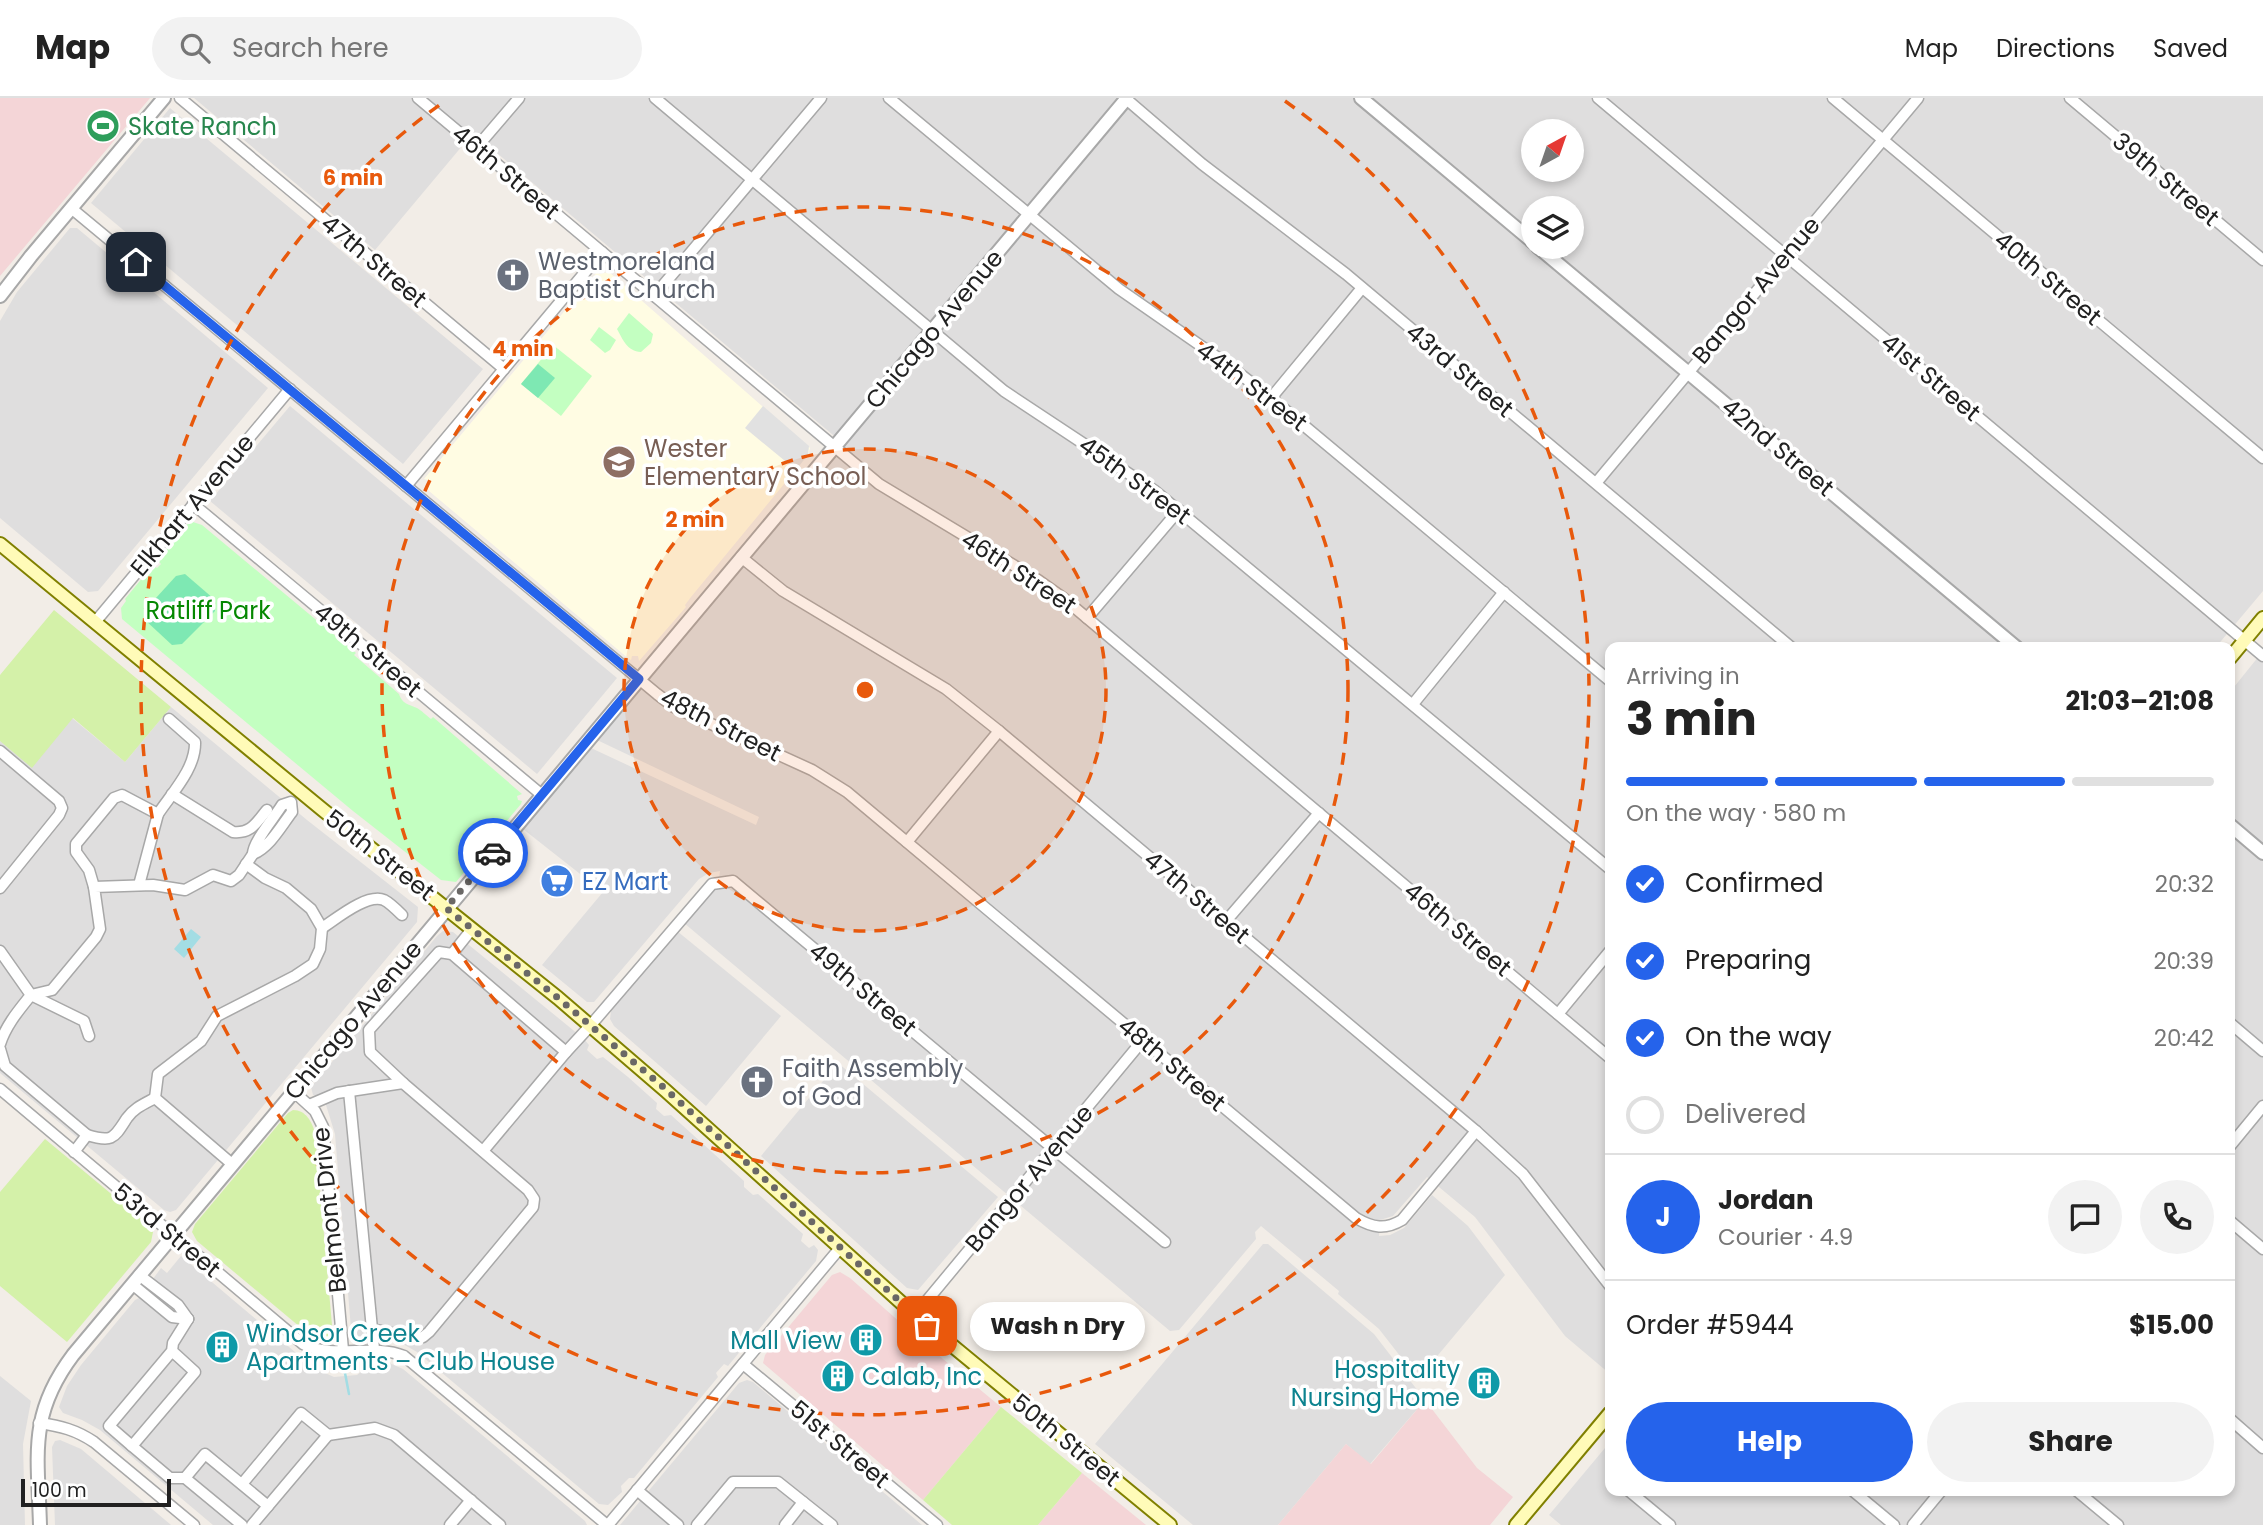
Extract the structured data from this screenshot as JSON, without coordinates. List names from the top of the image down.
{
  "streets": {
    "main road": ["50th Street"],
    "street": [
      "46th Street",
      "39th Street",
      "47th Street",
      "40th Street",
      "Bangor Avenue",
      "Chicago Avenue",
      "43rd Street",
      "41st Street",
      "44th Street",
      "42nd Street",
      "45th Street",
      "Elkhart Avenue",
      "49th Street",
      "48th Street",
      "Belmont Drive",
      "53rd Street",
      "51st Street"
    ]
  },
  "crossings": [
    ["46th Street", "Chicago Avenue"],
    ["47th Street", "Chicago Avenue"],
    ["47th Street", "48th Street"],
    ["40th Street", "Bangor Avenue"],
    ["Bangor Avenue", "43rd Street"],
    ["Bangor Avenue", "41st Street"],
    ["Bangor Avenue", "42nd Street"],
    ["Bangor Avenue", "49th Street"],
    ["Bangor Avenue", "48th Street"],
    ["Bangor Avenue", "50th Street"],
    ["Chicago Avenue", "43rd Street"],
    ["Chicago Avenue", "44th Street"],
    ["Chicago Avenue", "45th Street"],
    ["Chicago Avenue", "49th Street"],
    ["Chicago Avenue", "48th Street"],
    ["Chicago Avenue", "50th Street"],
    ["Chicago Avenue", "Belmont Drive"],
    ["Chicago Avenue", "53rd Street"],
    ["Elkhart Avenue", "49th Street"],
    ["Elkhart Avenue", "48th Street"],
    ["Elkhart Avenue", "50th Street"],
    ["49th Street", "50th Street"],
    ["Belmont Drive", "53rd Street"]
  ],
  "parks": ["Ratliff Park"],
  "places": {
    "sports": ["Skate Ranch"],
    "church": ["Westmoreland Baptist Church", "Faith Assembly of God"],
    "school or university": ["Wester Elementary School"],
    "supermarket": ["EZ Mart"],
    "other": ["Wash n Dry"],
    "building": [
      "Mall View",
      "Windsor Creek Apartments – Club House",
      "Calab, Inc",
      "Hospitality Nursing Home"
    ]
  },
  "scale_bar": "100 m",
  "north": "top right",
  "page": {
    "header": "Map",
    "search": "Search here",
    "nav": ["Map", "Directions", "Saved"],
    "heading": ["3 min", "Arriving in", "21:03–21:08"],
    "panel": [
      "Jordan",
      "Courier · 4.9",
      "Order #5944",
      "$15.00"
    ],
    "bar": "On the way · 580 m",
    "list": [
      ["Confirmed", "20:32"],
      ["Preparing", "20:39"],
      ["On the way", "20:42"],
      "Delivered"
    ],
    "round": "J",
    "bubble": "Wash n Dry",
    "buttons": ["Help", "Share"],
    "scale": "100 m"
  },
  "rings": ["6 min", "4 min", "2 min"]
}
